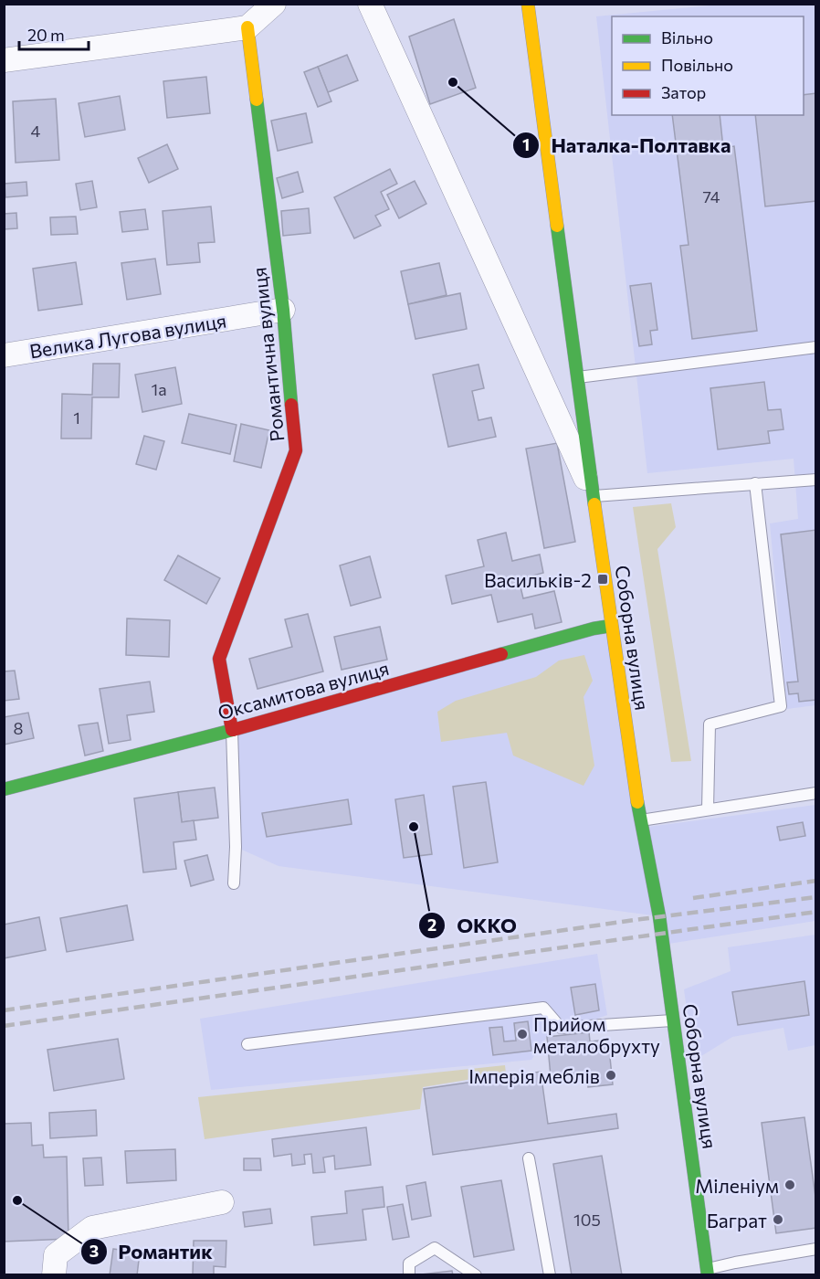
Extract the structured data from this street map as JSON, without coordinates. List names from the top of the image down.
{
  "streets": {
    "street": [
      "Велика Лугова вулиця",
      "Романтична вулиця",
      "Соборна вулиця",
      "Оксамитова вулиця"
    ]
  },
  "crossings": [
    ["Велика Лугова вулиця", "Романтична вулиця"],
    ["Романтична вулиця", "Оксамитова вулиця"],
    ["Соборна вулиця", "Оксамитова вулиця"]
  ],
  "places": {
    "other": [
      "Наталка-Полтавка",
      "ОККО",
      "Прийом металобрухту",
      "Імперія меблів",
      "Міленіум",
      "Романтик",
      "Баграт"
    ],
    "transit": ["Васильків-2"]
  },
  "house_numbers": [
    "4",
    "74",
    "1а",
    "1",
    "8",
    "105"
  ],
  "legend": ["Вільно", "Повільно", "Затор"],
  "scale_bar": "20 m"
}
